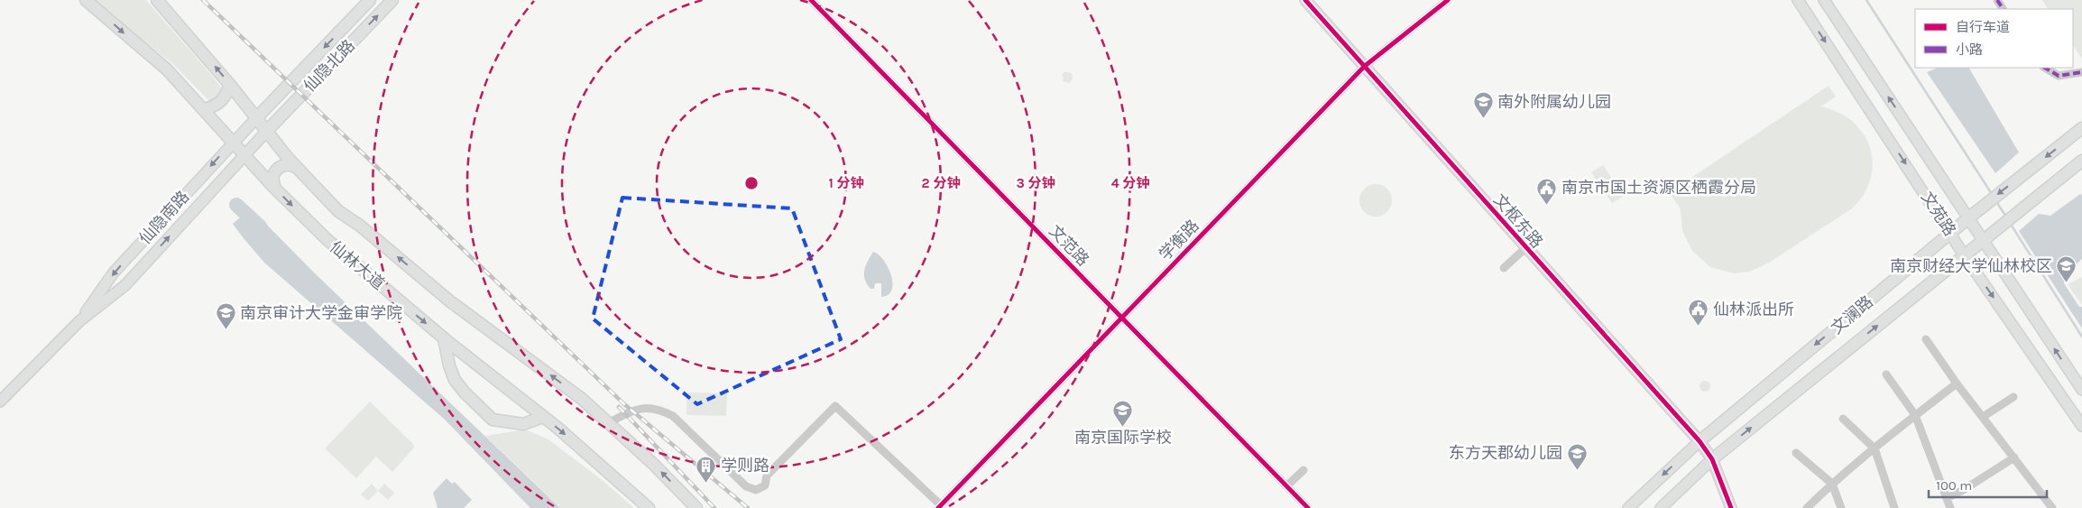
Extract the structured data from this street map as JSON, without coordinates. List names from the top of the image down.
{
  "streets": {
    "main road": ["仙隐北路", "仙林大道", "文澜路"],
    "street": [
      "文苑路",
      "仙隐南路",
      "文枢东路",
      "学衡路",
      "文范路"
    ]
  },
  "crossings": [
    ["仙隐北路", "仙隐南路"],
    ["仙隐北路", "仙林大道"],
    ["文苑路", "文澜路"],
    ["仙隐南路", "仙林大道"],
    ["文枢东路", "学衡路"],
    ["文枢东路", "文澜路"],
    ["学衡路", "文范路"]
  ],
  "places": {
    "school or university": [
      "南外附属幼儿园",
      "南京财经大学仙林校区",
      "南京审计大学金审学院",
      "南京国际学校",
      "东方天郡幼儿园"
    ],
    "public building": ["南京市国土资源区栖霞分局", "仙林派出所"],
    "building": ["学则路"]
  },
  "legend": ["自行车道", "小路"],
  "scale_bar": "100 m",
  "rings": [
    "1 分钟",
    "2 分钟",
    "3 分钟",
    "4 分钟"
  ]
}
